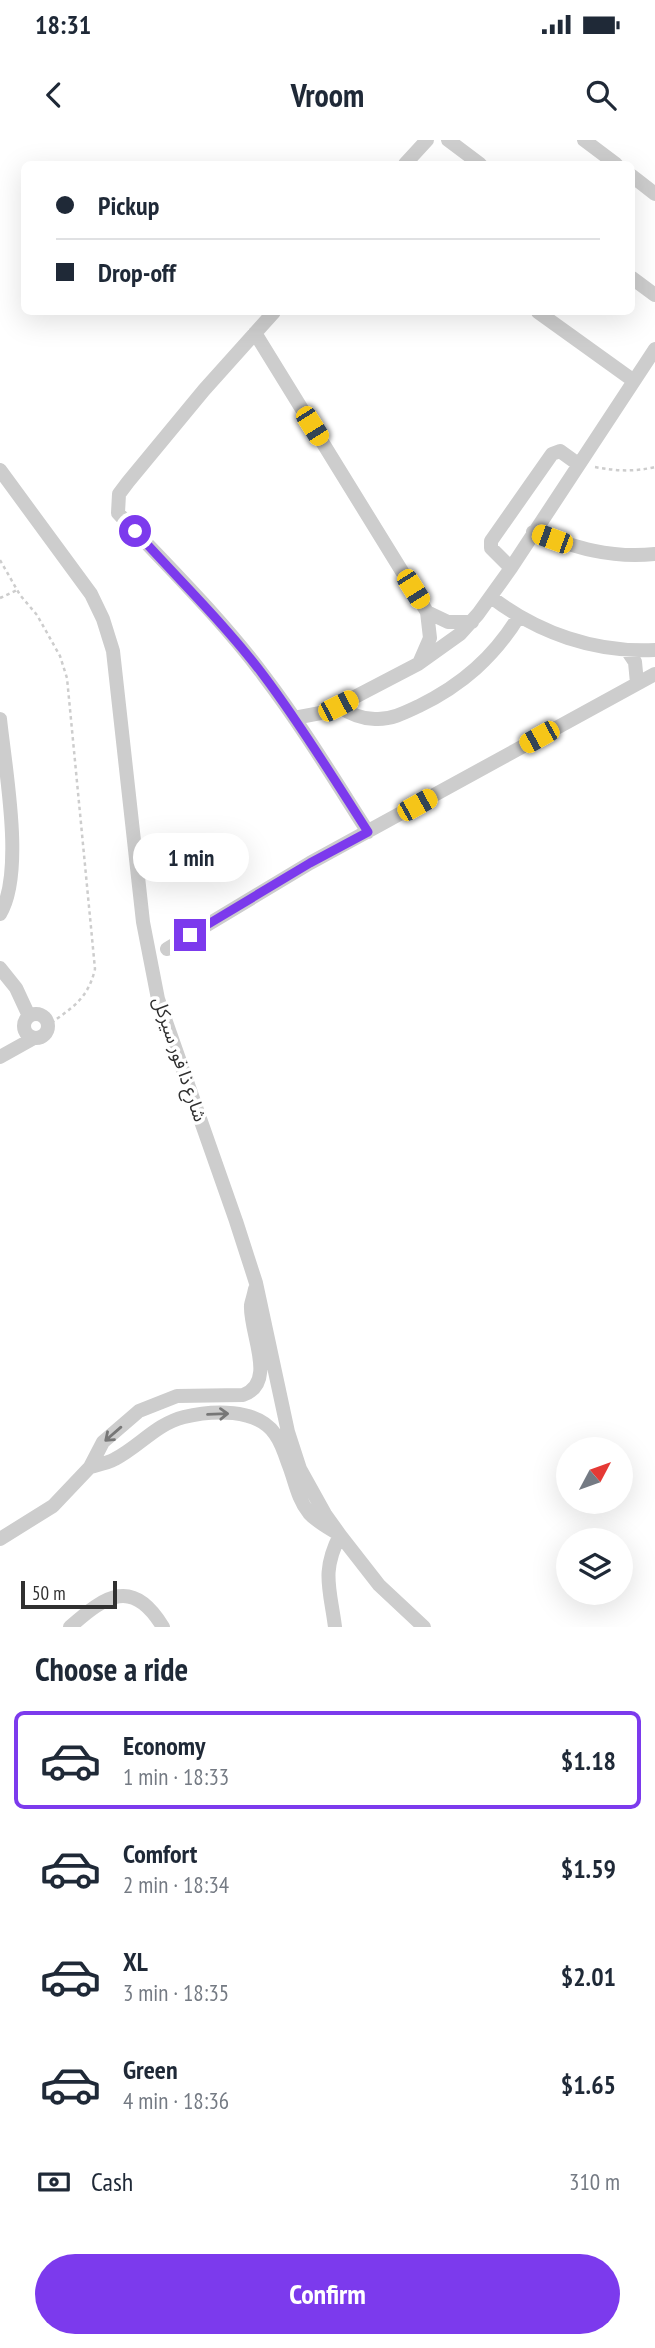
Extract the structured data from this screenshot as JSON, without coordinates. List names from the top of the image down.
{
  "streets": {
    "street": ["شارع ذا فور سيركل"]
  },
  "scale_bar": "50 m",
  "north": "top right",
  "page": {
    "status": "18:31",
    "header": "Vroom",
    "banner": ["Pickup", "Drop-off"],
    "bubble": "1 min",
    "scale": "50 m",
    "heading": "Choose a ride",
    "list": [
      {
        "name": "Economy",
        "note": "1 min · 18:33",
        "value": "$1.18"
      },
      {
        "name": "Comfort",
        "note": "2 min · 18:34",
        "value": "$1.59"
      },
      {
        "name": "XL",
        "note": "3 min · 18:35",
        "value": "$2.01"
      },
      {
        "name": "Green",
        "note": "4 min · 18:36",
        "value": "$1.65"
      }
    ],
    "pay": ["Cash", "310 m"],
    "buttons": "Confirm"
  }
}
